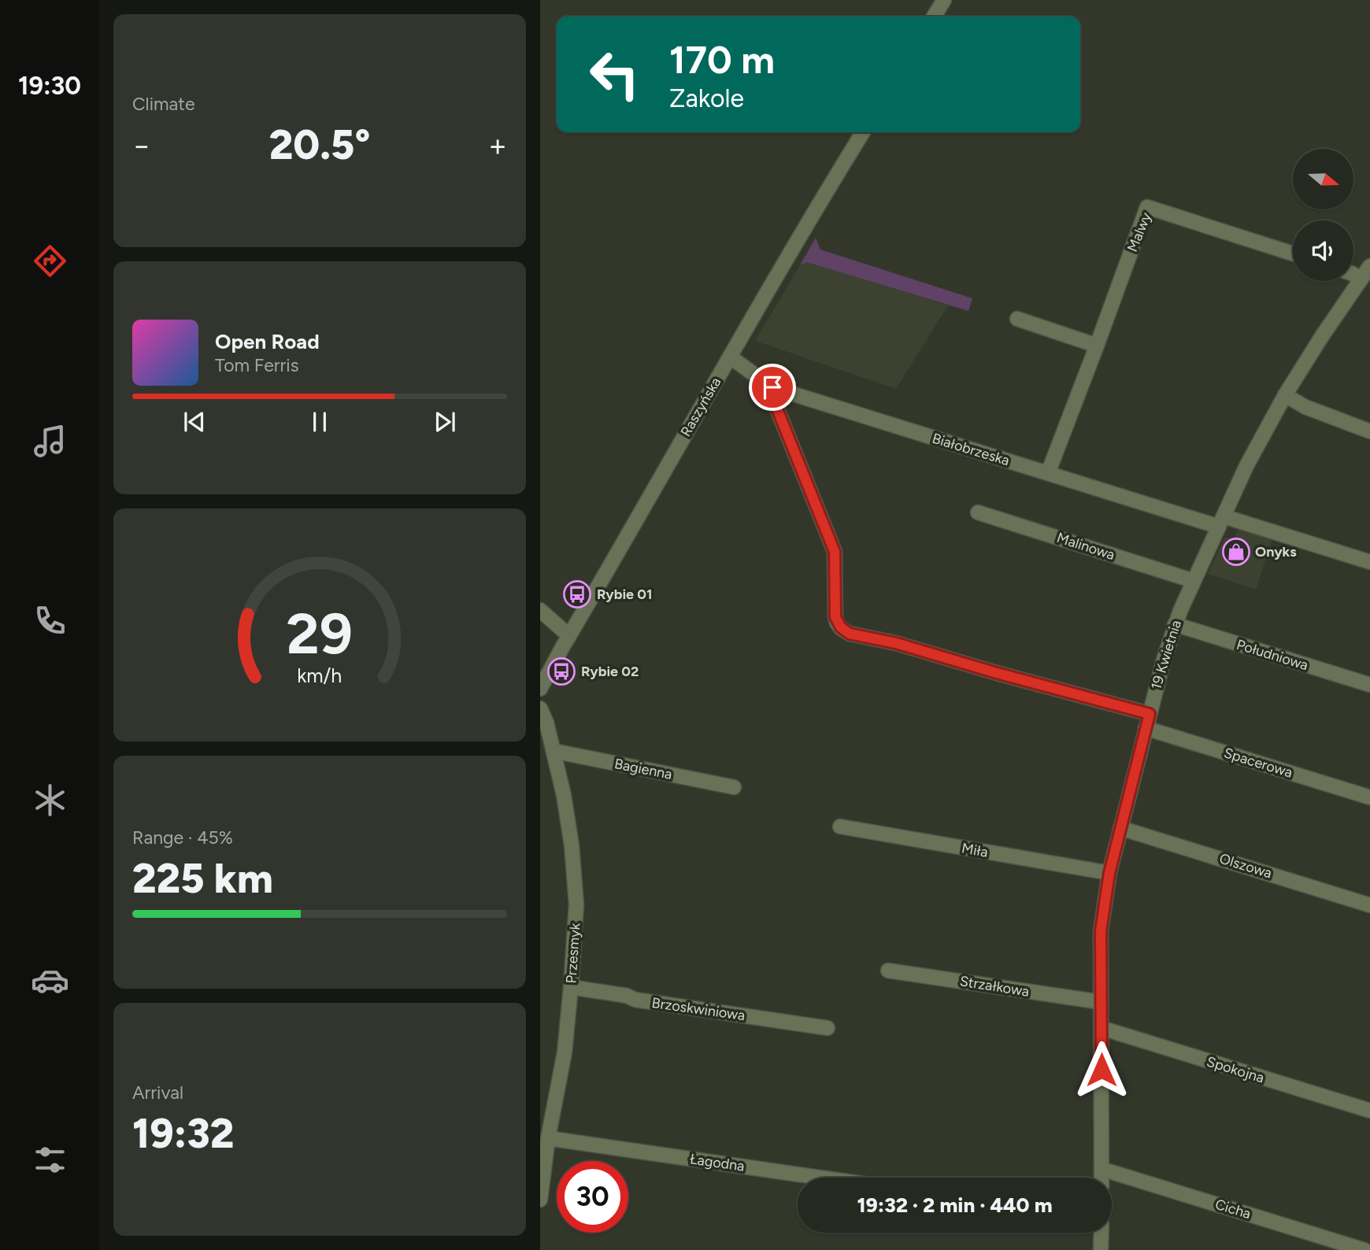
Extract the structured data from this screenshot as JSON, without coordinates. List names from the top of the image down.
{
  "streets": {
    "street": [
      "Malwy",
      "Raszyńska",
      "Białobrzeska",
      "Malinowa",
      "19 Kwietnia",
      "Południowa",
      "Spacerowa",
      "Bagienna",
      "Miła",
      "Olszowa",
      "Przesmyk",
      "Strzałkowa",
      "Brzoskwiniowa",
      "Spokojna",
      "Łagodna",
      "Cicha"
    ]
  },
  "crossings": [
    ["Malwy", "Białobrzeska"],
    ["Raszyńska", "Białobrzeska"],
    ["Białobrzeska", "19 Kwietnia"],
    ["Malinowa", "19 Kwietnia"],
    ["19 Kwietnia", "Południowa"],
    ["19 Kwietnia", "Spacerowa"],
    ["19 Kwietnia", "Miła"],
    ["19 Kwietnia", "Olszowa"],
    ["19 Kwietnia", "Strzałkowa"],
    ["19 Kwietnia", "Spokojna"],
    ["19 Kwietnia", "Cicha"],
    ["Bagienna", "Przesmyk"],
    ["Przesmyk", "Brzoskwiniowa"],
    ["Przesmyk", "Łagodna"]
  ],
  "places": {
    "shop": ["Onyks"],
    "bus stop": ["Rybie 01", "Rybie 02"]
  },
  "north": "right",
  "page": {
    "tabs": "19:30",
    "tile": [
      "Climate",
      ["Range · 45%", "225 km"],
      ["Arrival", "19:32"]
    ],
    "turn": ["170 m", "Zakole"],
    "heat": ["−", "20.5°", "+"],
    "song": ["Open Road", "Tom Ferris"],
    "limit": "30",
    "trip": "19:32 · 2 min · 440 m",
    "gauge": ["29", "km/h"]
  }
}
